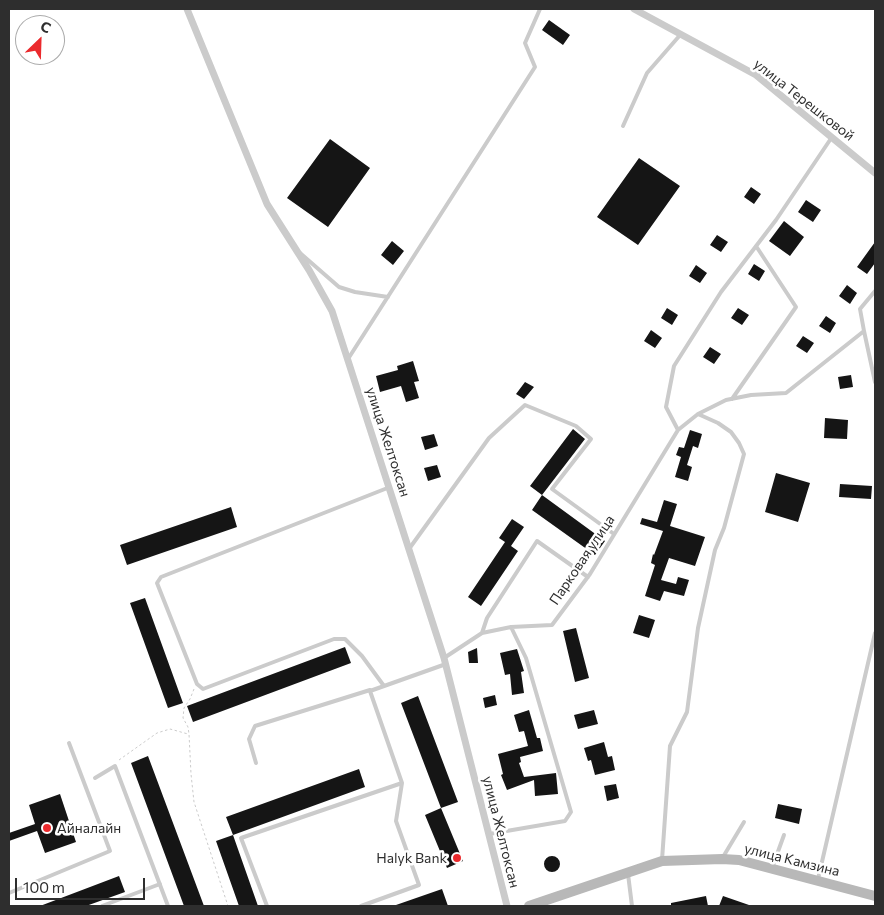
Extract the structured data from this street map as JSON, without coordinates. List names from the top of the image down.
{
  "streets": {
    "street": ["улица Терешковой", "улица Желтоксан", "улица Камзина"],
    "lane": ["Парковая улица"]
  },
  "crossings": [
    ["улица Желтоксан", "Парковая улица"]
  ],
  "places": ["Айналайн", "Halyk Bank"],
  "scale_bar": "100 m",
  "north": "top right"
}
